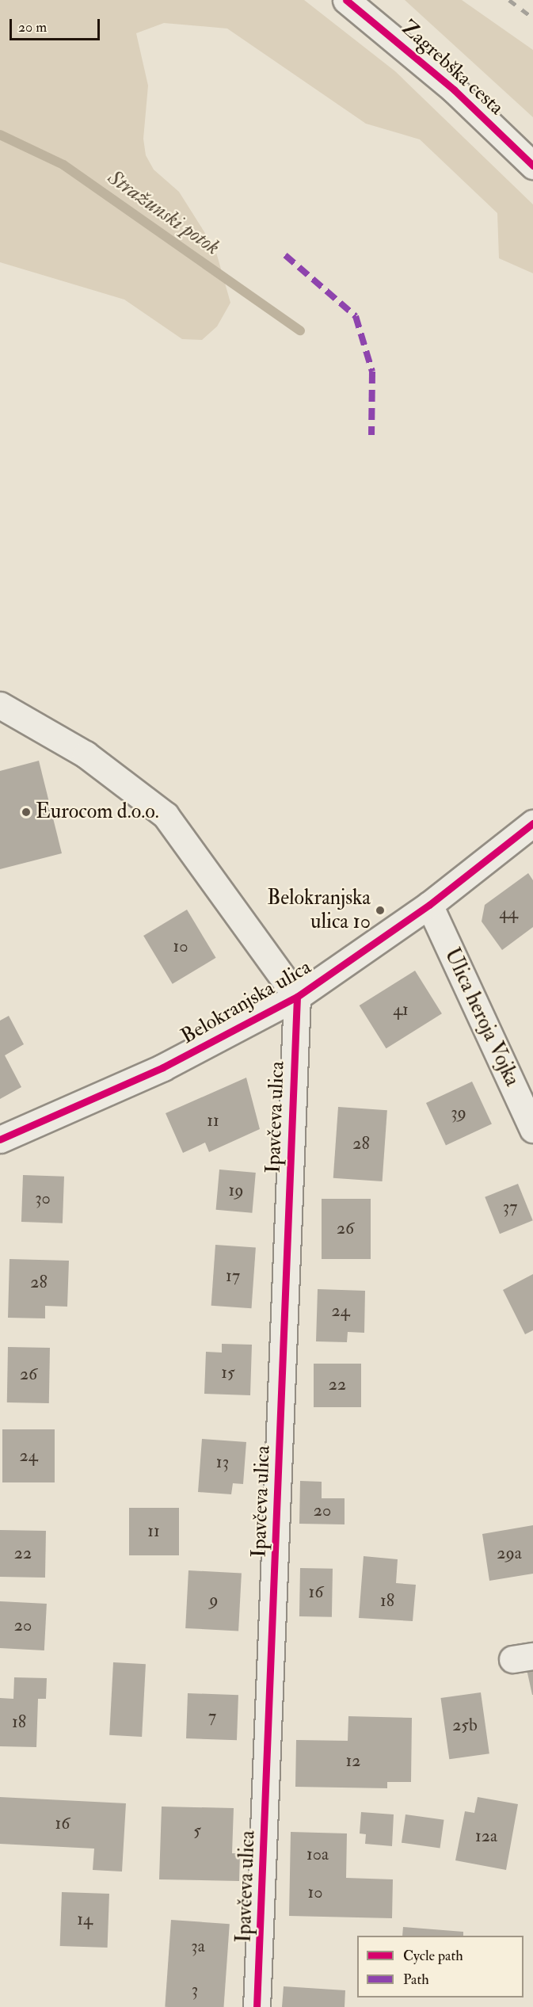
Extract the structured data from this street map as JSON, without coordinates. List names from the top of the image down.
{
  "streets": {
    "street": [
      "Zagrebška cesta",
      "Belokranjska ulica",
      "Ulica heroja Vojka",
      "Ipavčeva ulica"
    ]
  },
  "crossings": [
    ["Belokranjska ulica", "Ulica heroja Vojka"],
    ["Belokranjska ulica", "Ipavčeva ulica"]
  ],
  "water": ["Stražunski potok"],
  "places": ["Eurocom d.o.o.", "Belokranjska ulica 10"],
  "house_numbers": [
    "44",
    "10",
    "41",
    "39",
    "11",
    "28",
    "19",
    "30",
    "37",
    "26",
    "17",
    "28",
    "24",
    "15",
    "26",
    "22",
    "24",
    "13",
    "20",
    "11",
    "22",
    "29a",
    "16",
    "9",
    "18",
    "20",
    "7",
    "18",
    "25b",
    "12",
    "16",
    "5",
    "12a",
    "10a",
    "10",
    "14",
    "3a",
    "3"
  ],
  "legend": ["Cycle path", "Path"],
  "scale_bar": "20 m"
}
